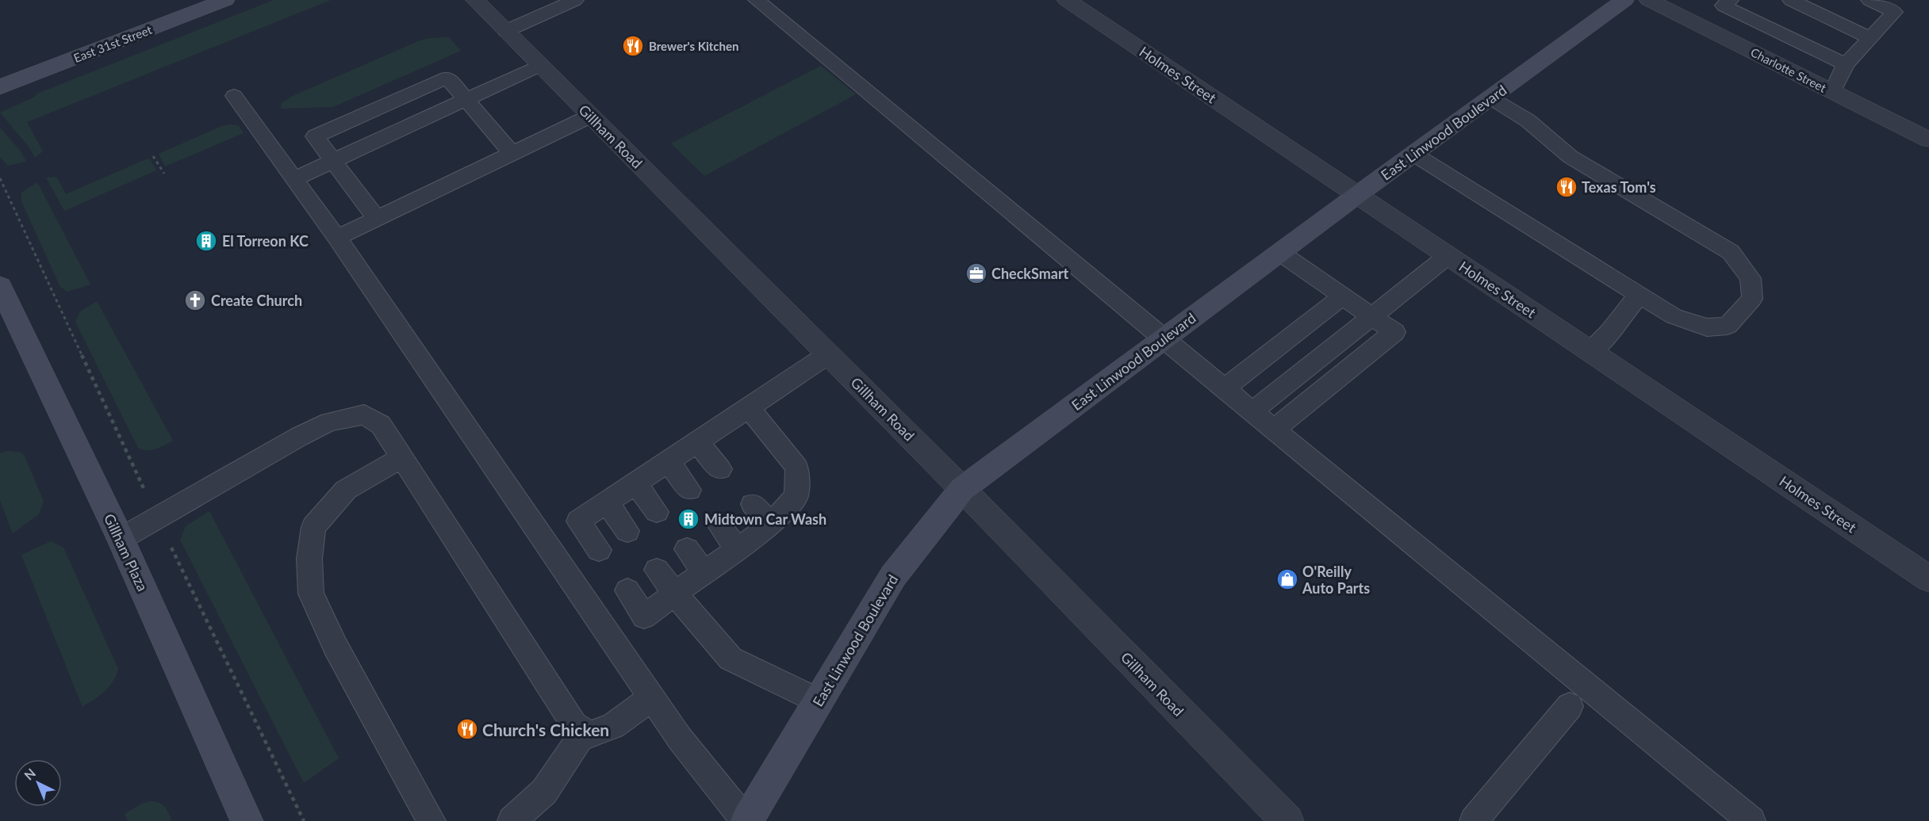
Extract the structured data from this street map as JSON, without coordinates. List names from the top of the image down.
{
  "streets": {
    "main road": ["East 31st Street", "East Linwood Boulevard", "Gillham Plaza"],
    "street": ["Charlotte Street", "Holmes Street", "Gillham Road"]
  },
  "crossings": [
    ["Holmes Street", "East Linwood Boulevard"],
    ["East Linwood Boulevard", "Gillham Road"]
  ],
  "places": {
    "restaurant": ["Brewer's Kitchen", "Texas Tom's", "Church's Chicken"],
    "building": ["El Torreon KC", "Midtown Car Wash"],
    "office": ["CheckSmart"],
    "church": ["Create Church"],
    "shop": ["O'Reilly Auto Parts"]
  },
  "north": "top left"
}
